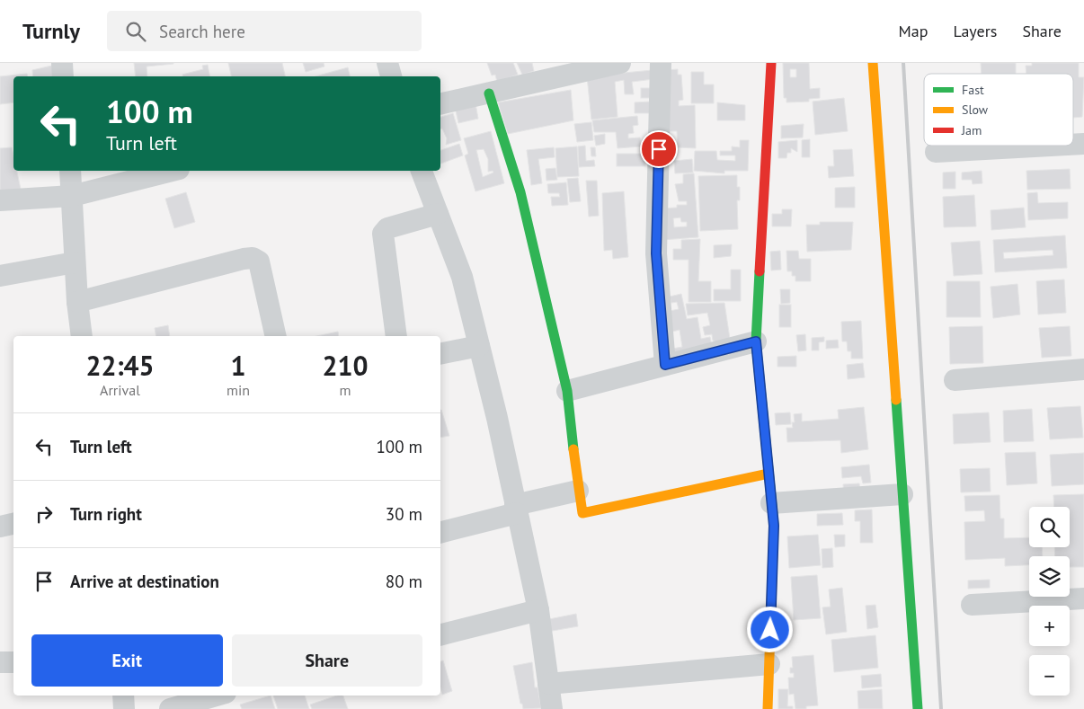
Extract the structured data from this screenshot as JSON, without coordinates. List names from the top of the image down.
{
  "legend": ["Fast", "Slow", "Jam"],
  "page": {
    "header": "Turnly",
    "search": "Search here",
    "nav": ["Map", "Layers", "Share"],
    "turn": ["100 m", "Turn left"],
    "eta": [
      "22:45",
      "Arrival",
      "1",
      "min",
      "210",
      "m"
    ],
    "list": [
      {
        "name": "Turn left",
        "value": "100 m"
      },
      {
        "name": "Turn right",
        "value": "30 m"
      },
      {
        "name": "Arrive at destination",
        "value": "80 m"
      }
    ],
    "map_buttons": ["+", "−"],
    "buttons": ["Exit", "Share"]
  }
}
